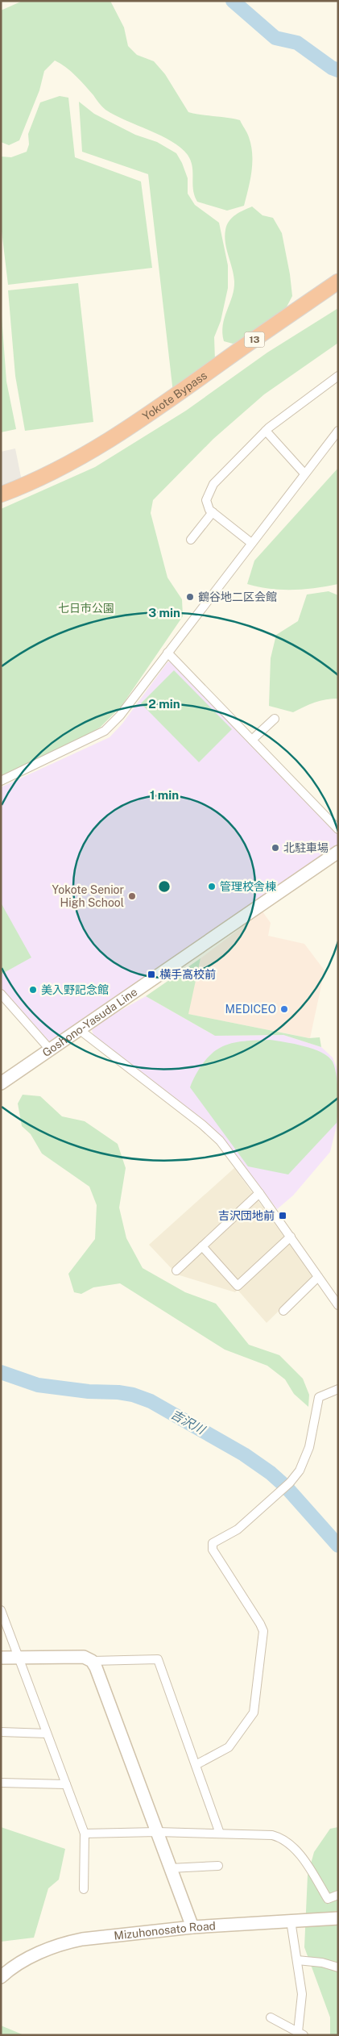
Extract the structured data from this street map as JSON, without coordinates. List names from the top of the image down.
{
  "streets": {
    "highway": ["13", "Yokote Bypass"],
    "street": ["Goshono-Yasuda Line", "Mizuhonosato Road"]
  },
  "water": ["吉沢川"],
  "parks": ["七日市公園"],
  "places": {
    "other": [
      "鶴谷地二区会館",
      "北駐車場",
      "管理校舎棟",
      "Yokote Senior High School",
      "美入野記念館",
      "MEDICEO"
    ],
    "transit": ["横手高校前", "吉沢団地前"]
  },
  "rings": ["3 min", "2 min", "1 min"]
}
